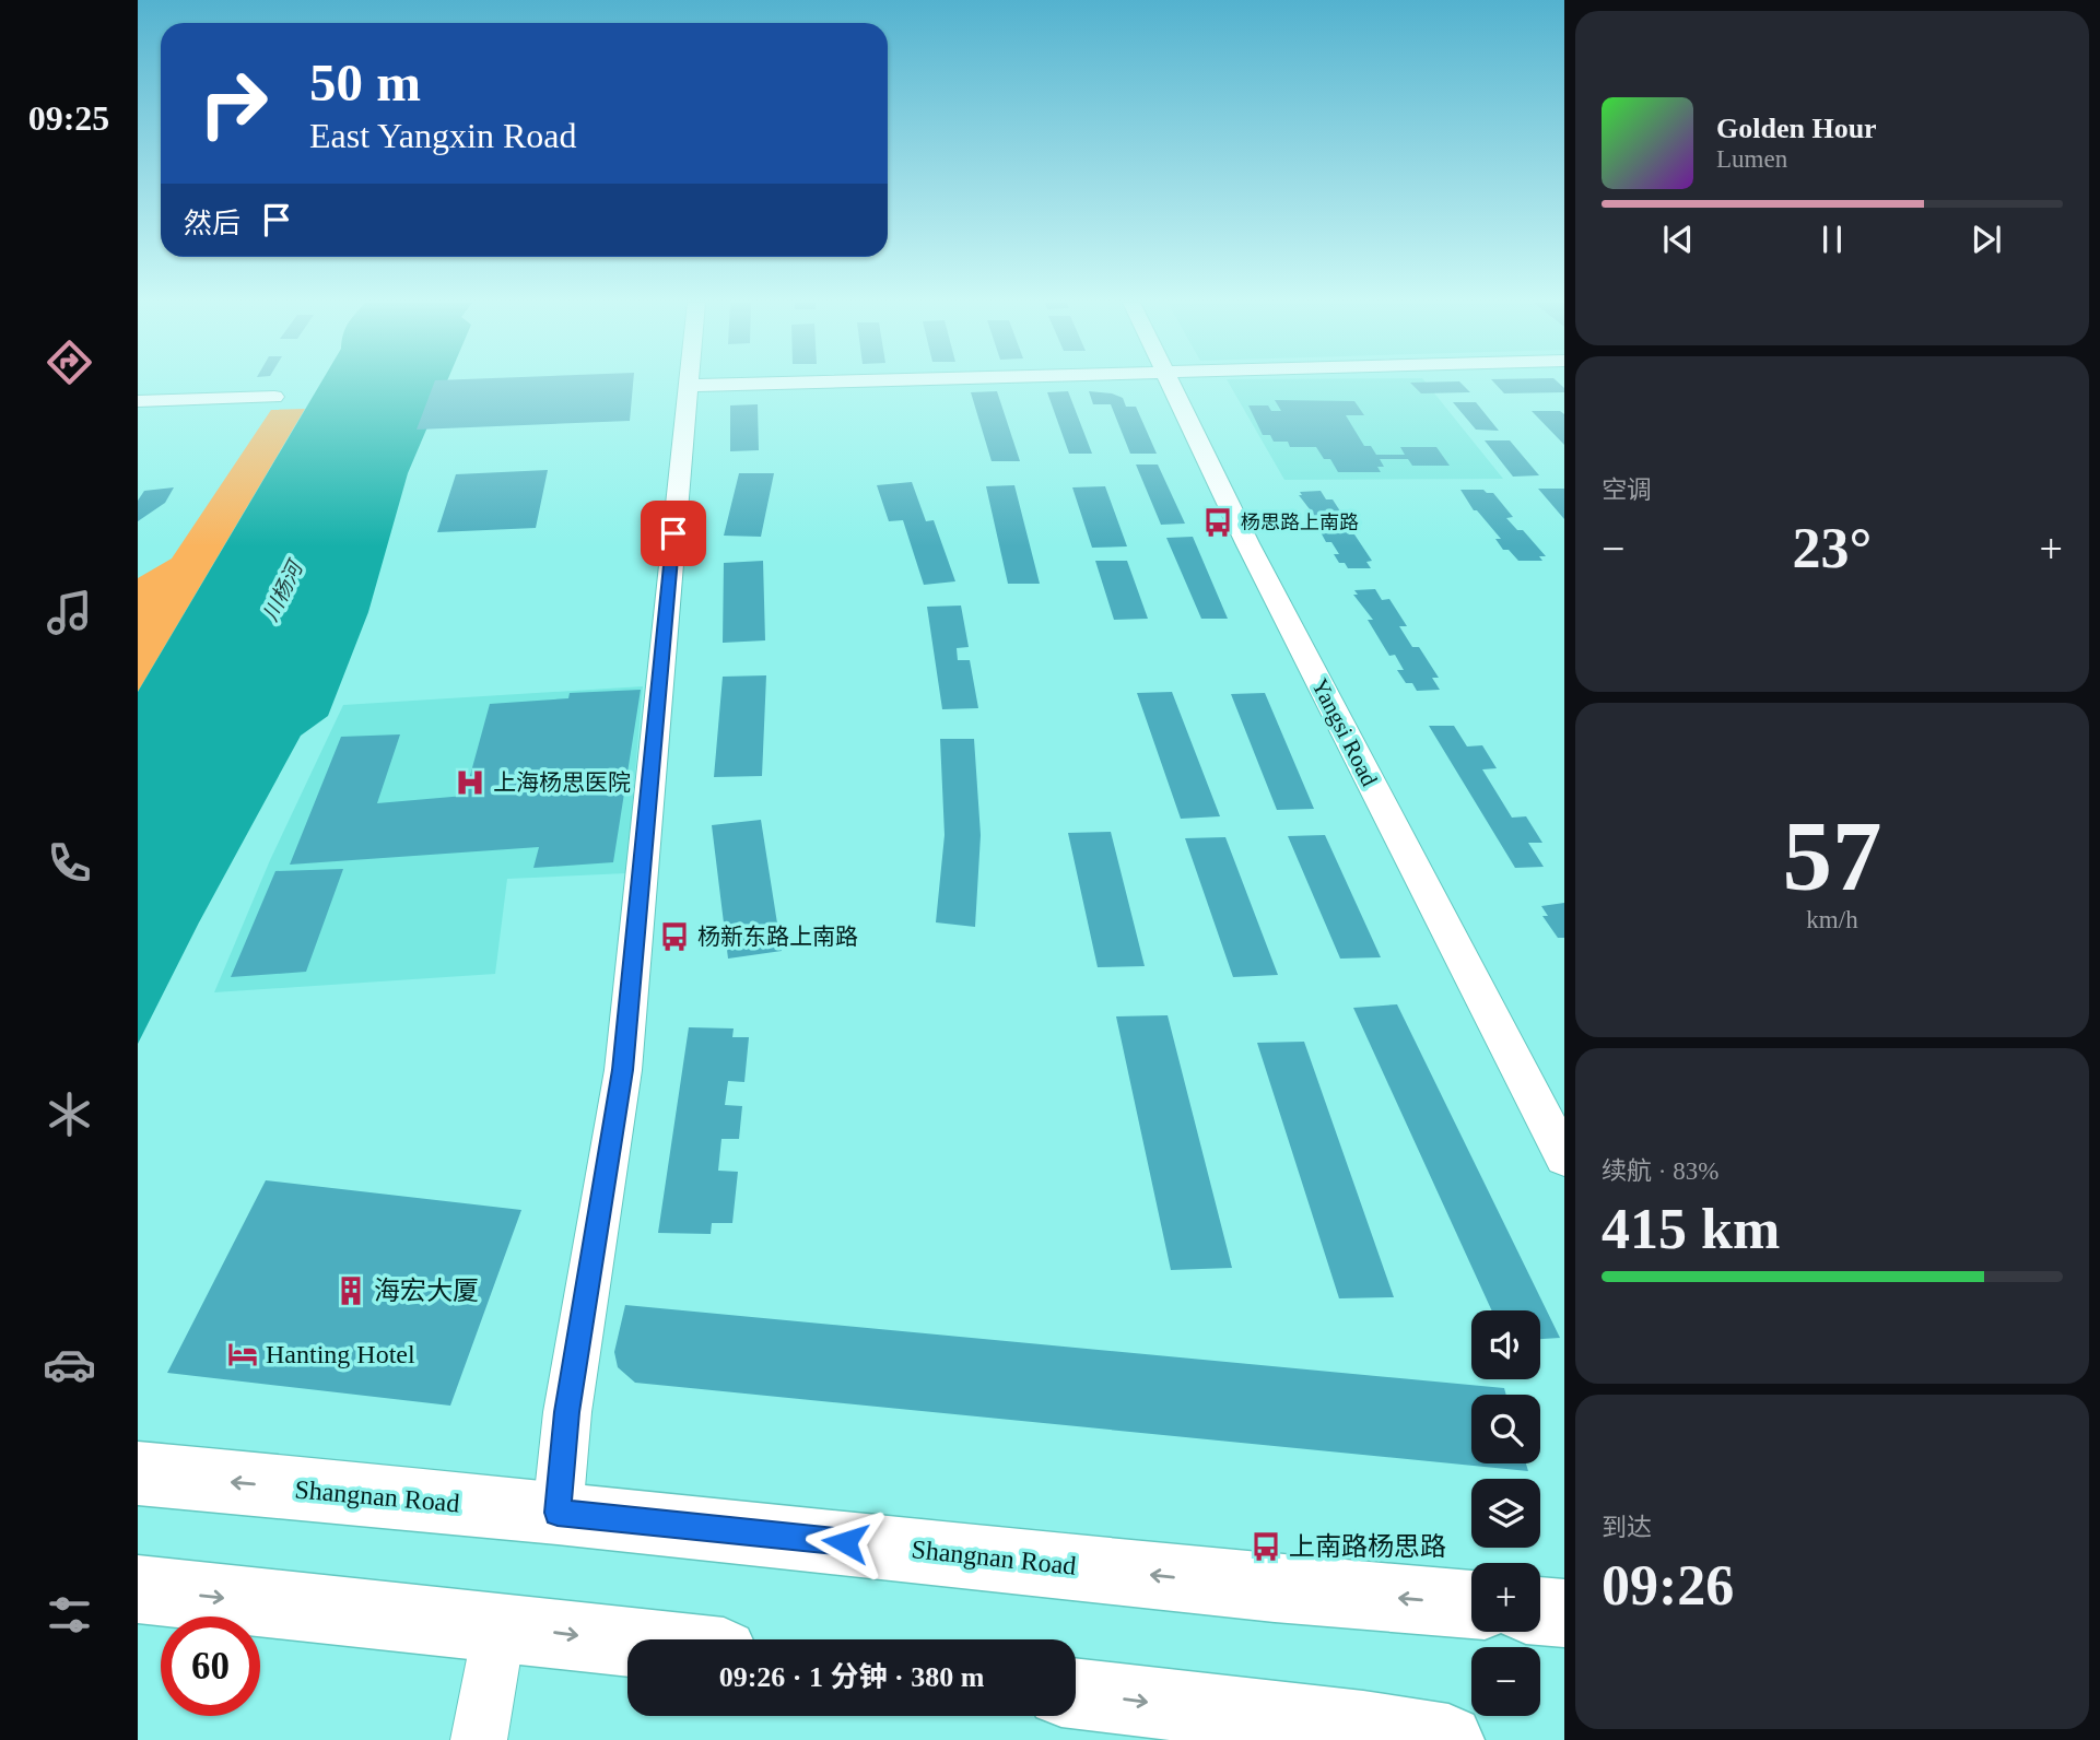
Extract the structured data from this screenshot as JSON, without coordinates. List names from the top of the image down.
{
  "streets": {
    "main road": ["Shangnan Road"],
    "street": ["Yangsi Road"]
  },
  "water": ["川杨河"],
  "places": {
    "bus stop": ["杨思路上南路", "杨新东路上南路", "上南路杨思路"],
    "hospital": ["上海杨思医院"],
    "building": ["海宏大厦"],
    "hotel": ["Hanting Hotel"]
  },
  "page": {
    "tabs": "09:25",
    "turn": ["50 m", "East Yangxin Road"],
    "song": ["Golden Hour", "Lumen"],
    "then": "然后",
    "tile": [
      "空调",
      ["57", "km/h"],
      ["续航 · 83%", "415 km"],
      ["到达", "09:26"]
    ],
    "heat": ["−", "23°", "+"],
    "map_buttons": ["+", "−"],
    "limit": "60",
    "trip": "09:26 · 1 分钟 · 380 m"
  }
}
